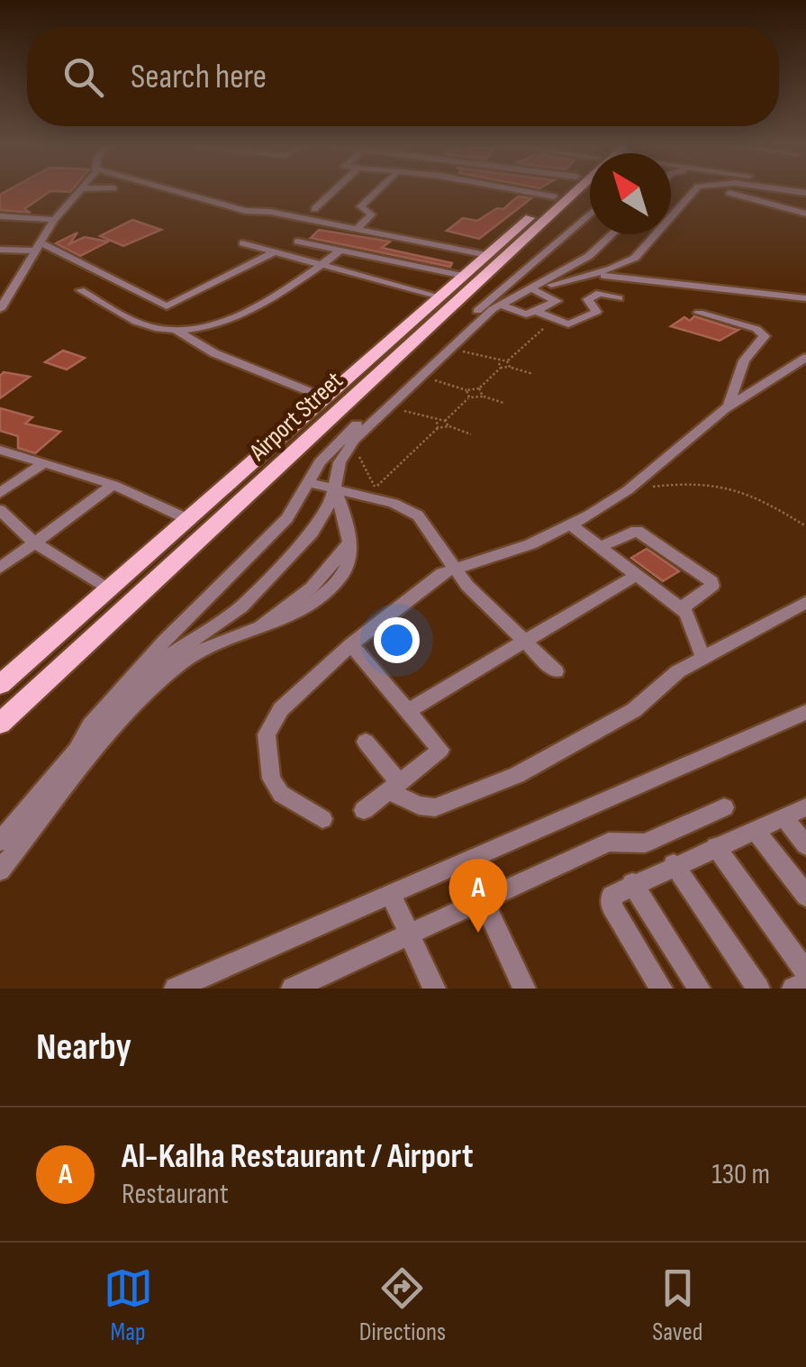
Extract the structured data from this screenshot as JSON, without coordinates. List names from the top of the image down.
{
  "streets": {
    "main road": ["Airport Street"]
  },
  "north": "top left",
  "page": {
    "search": "Search here",
    "pins": "A",
    "heading": "Nearby",
    "list": [
      {
        "mark": "A",
        "name": "Al-Kalha Restaurant / Airport",
        "note": "Restaurant",
        "value": "130 m"
      }
    ],
    "nav": ["Map", "Directions", "Saved"]
  }
}
